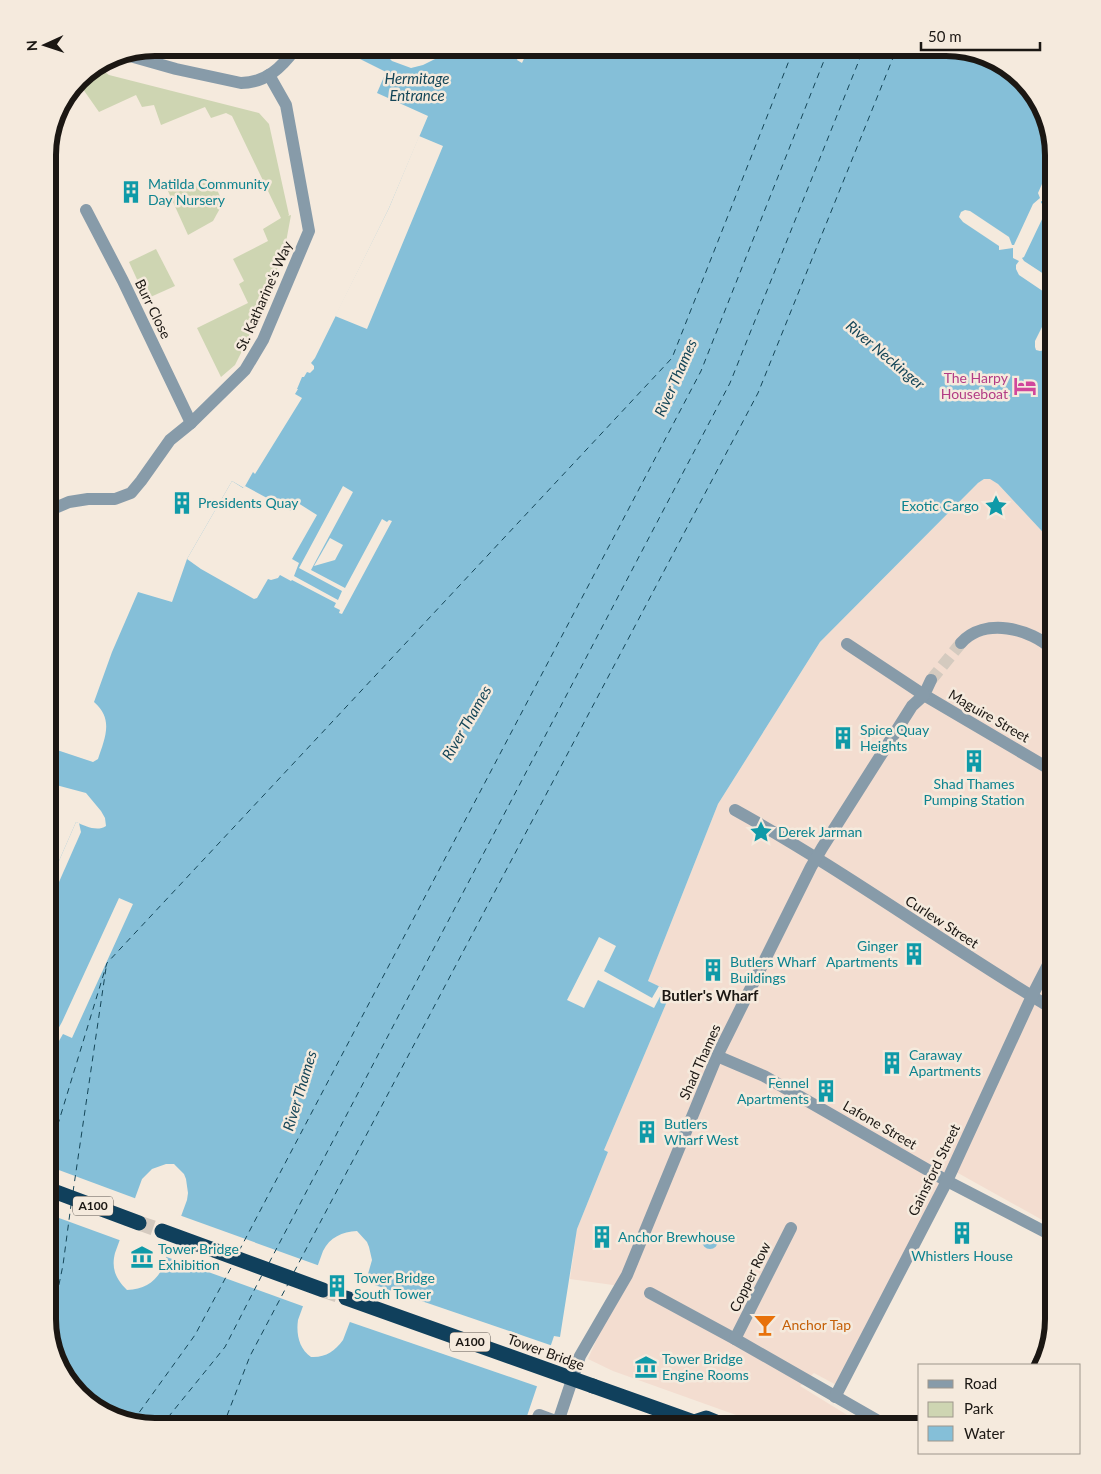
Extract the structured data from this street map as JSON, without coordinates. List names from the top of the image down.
{
  "streets": {
    "highway": ["A100", "Tower Bridge"],
    "street": [
      "St. Katharine's Way",
      "Burr Close",
      "Maguire Street",
      "Curlew Street",
      "Shad Thames",
      "Lafone Street",
      "Gainsford Street",
      "Copper Row"
    ]
  },
  "crossings": [
    ["St. Katharine's Way", "Burr Close"],
    ["Maguire Street", "Shad Thames"],
    ["Curlew Street", "Shad Thames"],
    ["Curlew Street", "Gainsford Street"],
    ["Shad Thames", "Lafone Street"],
    ["Lafone Street", "Gainsford Street"]
  ],
  "districts": ["Butler's Wharf"],
  "water": ["Hermitage Entrance", "River Neckinger", "River Thames"],
  "places": {
    "building": [
      "Matilda Community Day Nursery",
      "Presidents Quay",
      "Spice Quay Heights",
      "Shad Thames Pumping Station",
      "Ginger Apartments",
      "Butlers Wharf Buildings",
      "Caraway Apartments",
      "Fennel Apartments",
      "Butlers Wharf West",
      "Whistlers House",
      "Anchor Brewhouse",
      "Tower Bridge South Tower"
    ],
    "hotel": ["The Harpy Houseboat"],
    "place": ["Exotic Cargo", "Derek Jarman"],
    "museum": ["Tower Bridge Exhibition", "Tower Bridge Engine Rooms"],
    "bar": ["Anchor Tap"]
  },
  "legend": ["Road", "Park", "Water"],
  "scale_bar": "50 m",
  "north": "left"
}
